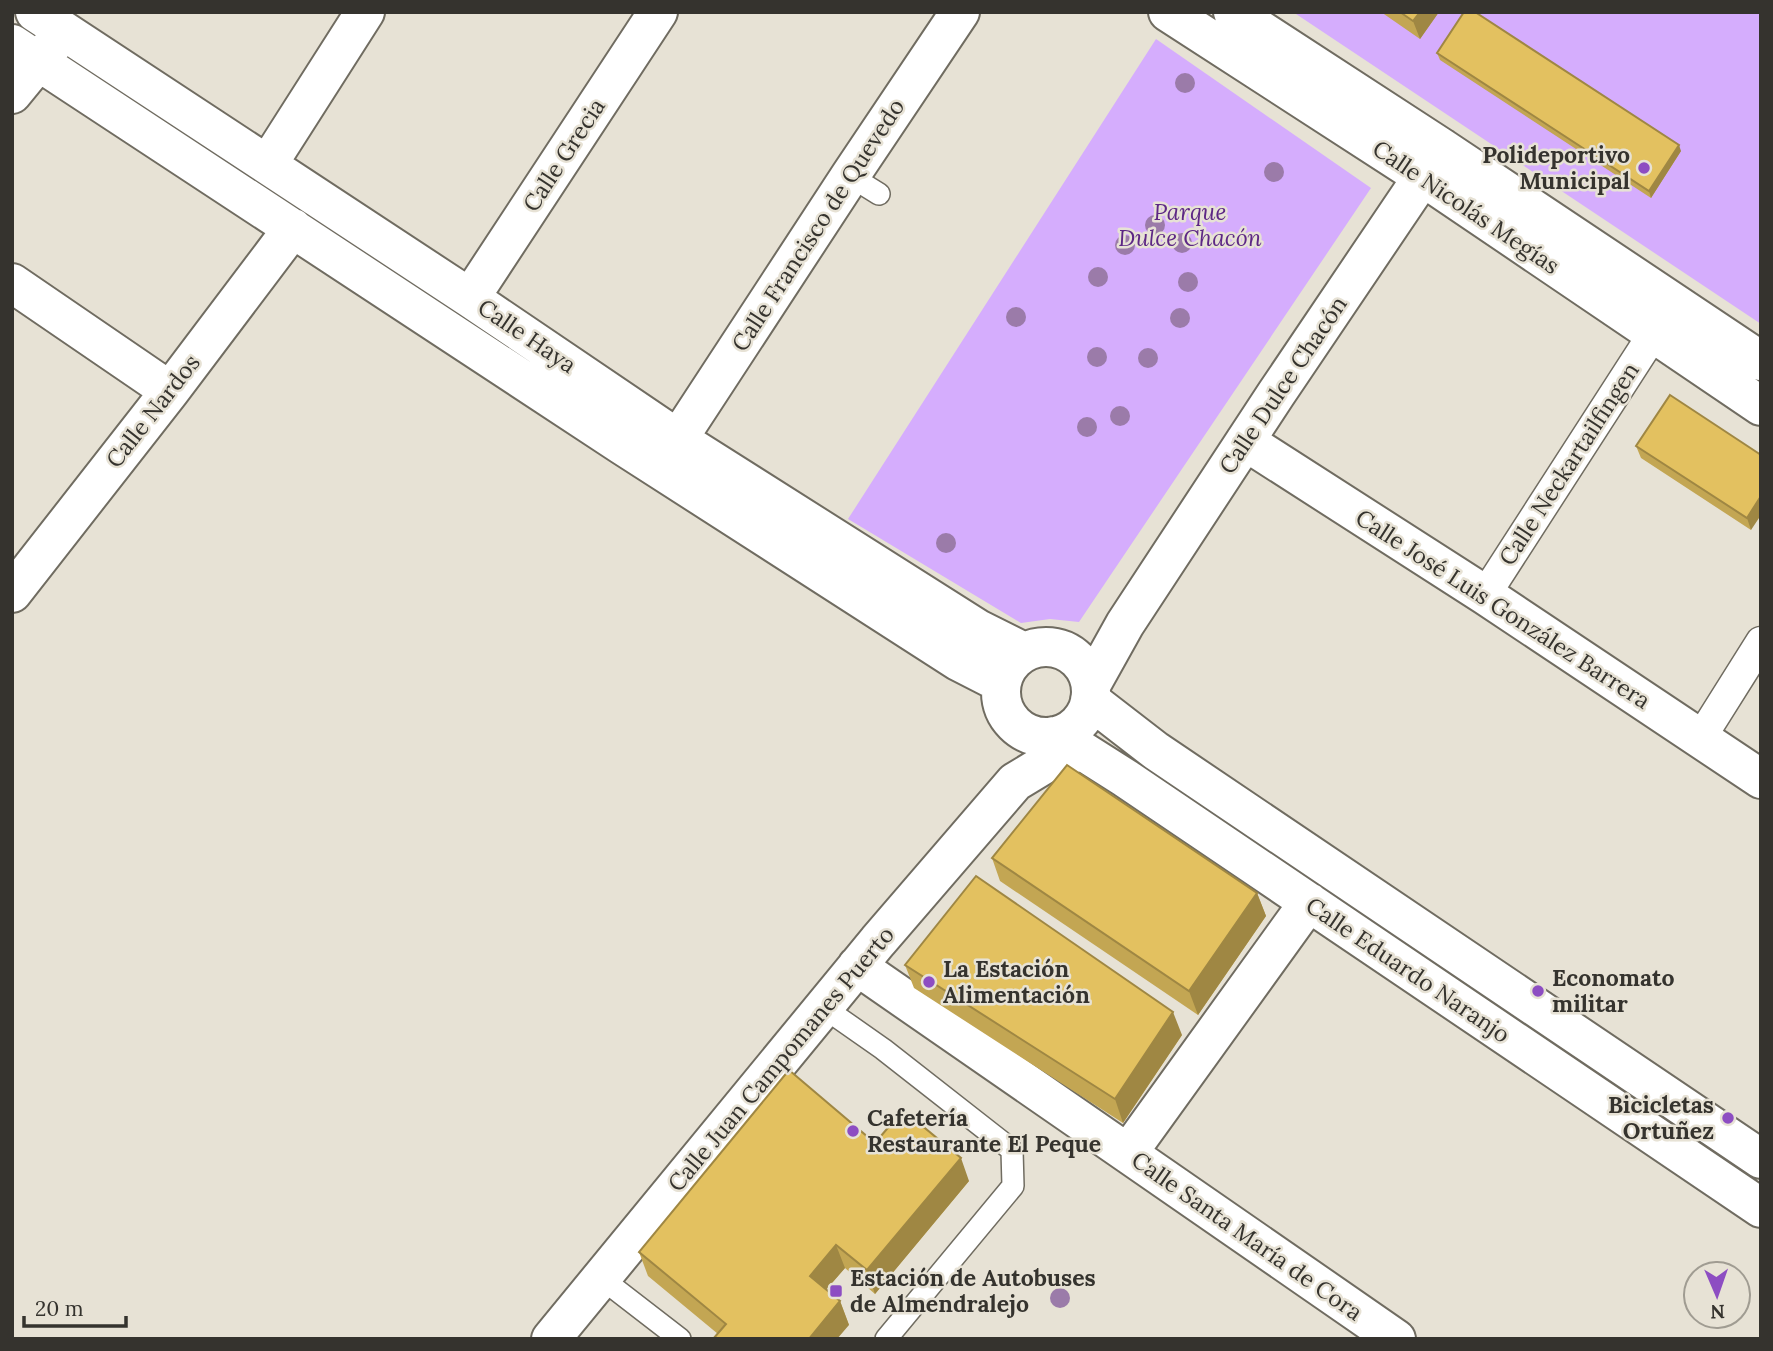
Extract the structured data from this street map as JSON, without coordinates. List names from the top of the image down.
{
  "streets": {
    "street": [
      "Calle Grecia",
      "Calle Nicolás Megías",
      "Calle Francisco de Quevedo",
      "Calle Haya",
      "Calle Dulce Chacón",
      "Calle Nardos",
      "Calle Neckartailfingen",
      "Calle José Luis González Barrera",
      "Calle Eduardo Naranjo",
      "Calle Juan Campomanes Puerto",
      "Calle Santa María de Cora"
    ]
  },
  "crossings": [
    ["Calle Grecia", "Calle Haya"],
    ["Calle Nicolás Megías", "Calle Dulce Chacón"],
    ["Calle Nicolás Megías", "Calle Neckartailfingen"],
    ["Calle Francisco de Quevedo", "Calle Haya"],
    ["Calle Haya", "Calle Dulce Chacón"],
    ["Calle Haya", "Calle Eduardo Naranjo"],
    ["Calle Haya", "Calle Juan Campomanes Puerto"],
    ["Calle Dulce Chacón", "Calle José Luis González Barrera"],
    ["Calle Dulce Chacón", "Calle Eduardo Naranjo"],
    ["Calle Dulce Chacón", "Calle Juan Campomanes Puerto"],
    ["Calle Neckartailfingen", "Calle José Luis González Barrera"],
    ["Calle Eduardo Naranjo", "Calle Juan Campomanes Puerto"],
    ["Calle Juan Campomanes Puerto", "Calle Santa María de Cora"]
  ],
  "parks": ["Parque Dulce Chacón"],
  "places": {
    "other": [
      "Polideportivo Municipal",
      "La Estación Alimentación",
      "Economato militar",
      "Bicicletas Ortuñez",
      "Cafetería Restaurante El Peque"
    ],
    "transit": ["Estación de Autobuses de Almendralejo"]
  },
  "scale_bar": "20 m",
  "north": "bottom"
}
